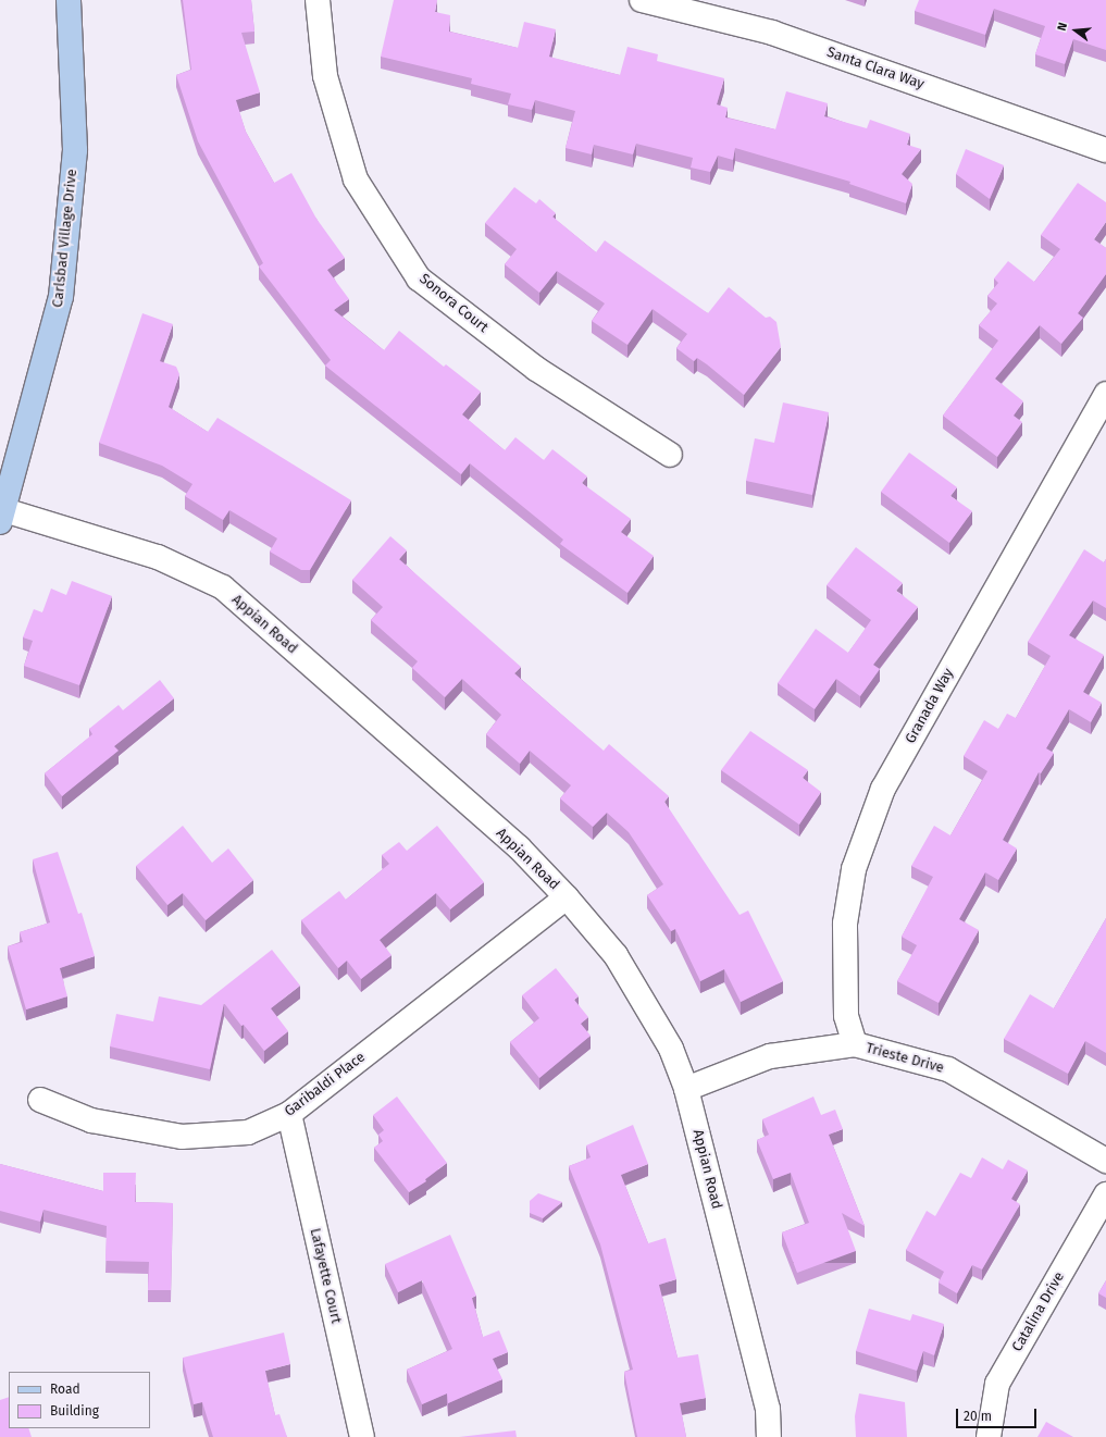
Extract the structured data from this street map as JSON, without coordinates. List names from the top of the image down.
{
  "streets": {
    "main road": ["Carlsbad Village Drive"],
    "street": [
      "Santa Clara Way",
      "Sonora Court",
      "Appian Road",
      "Granada Way",
      "Trieste Drive",
      "Garibaldi Place",
      "Lafayette Court",
      "Catalina Drive"
    ]
  },
  "crossings": [
    ["Carlsbad Village Drive", "Appian Road"],
    ["Appian Road", "Trieste Drive"],
    ["Appian Road", "Garibaldi Place"],
    ["Granada Way", "Trieste Drive"],
    ["Garibaldi Place", "Lafayette Court"]
  ],
  "legend": ["Road", "Building"],
  "scale_bar": "20 m",
  "north": "left"
}
